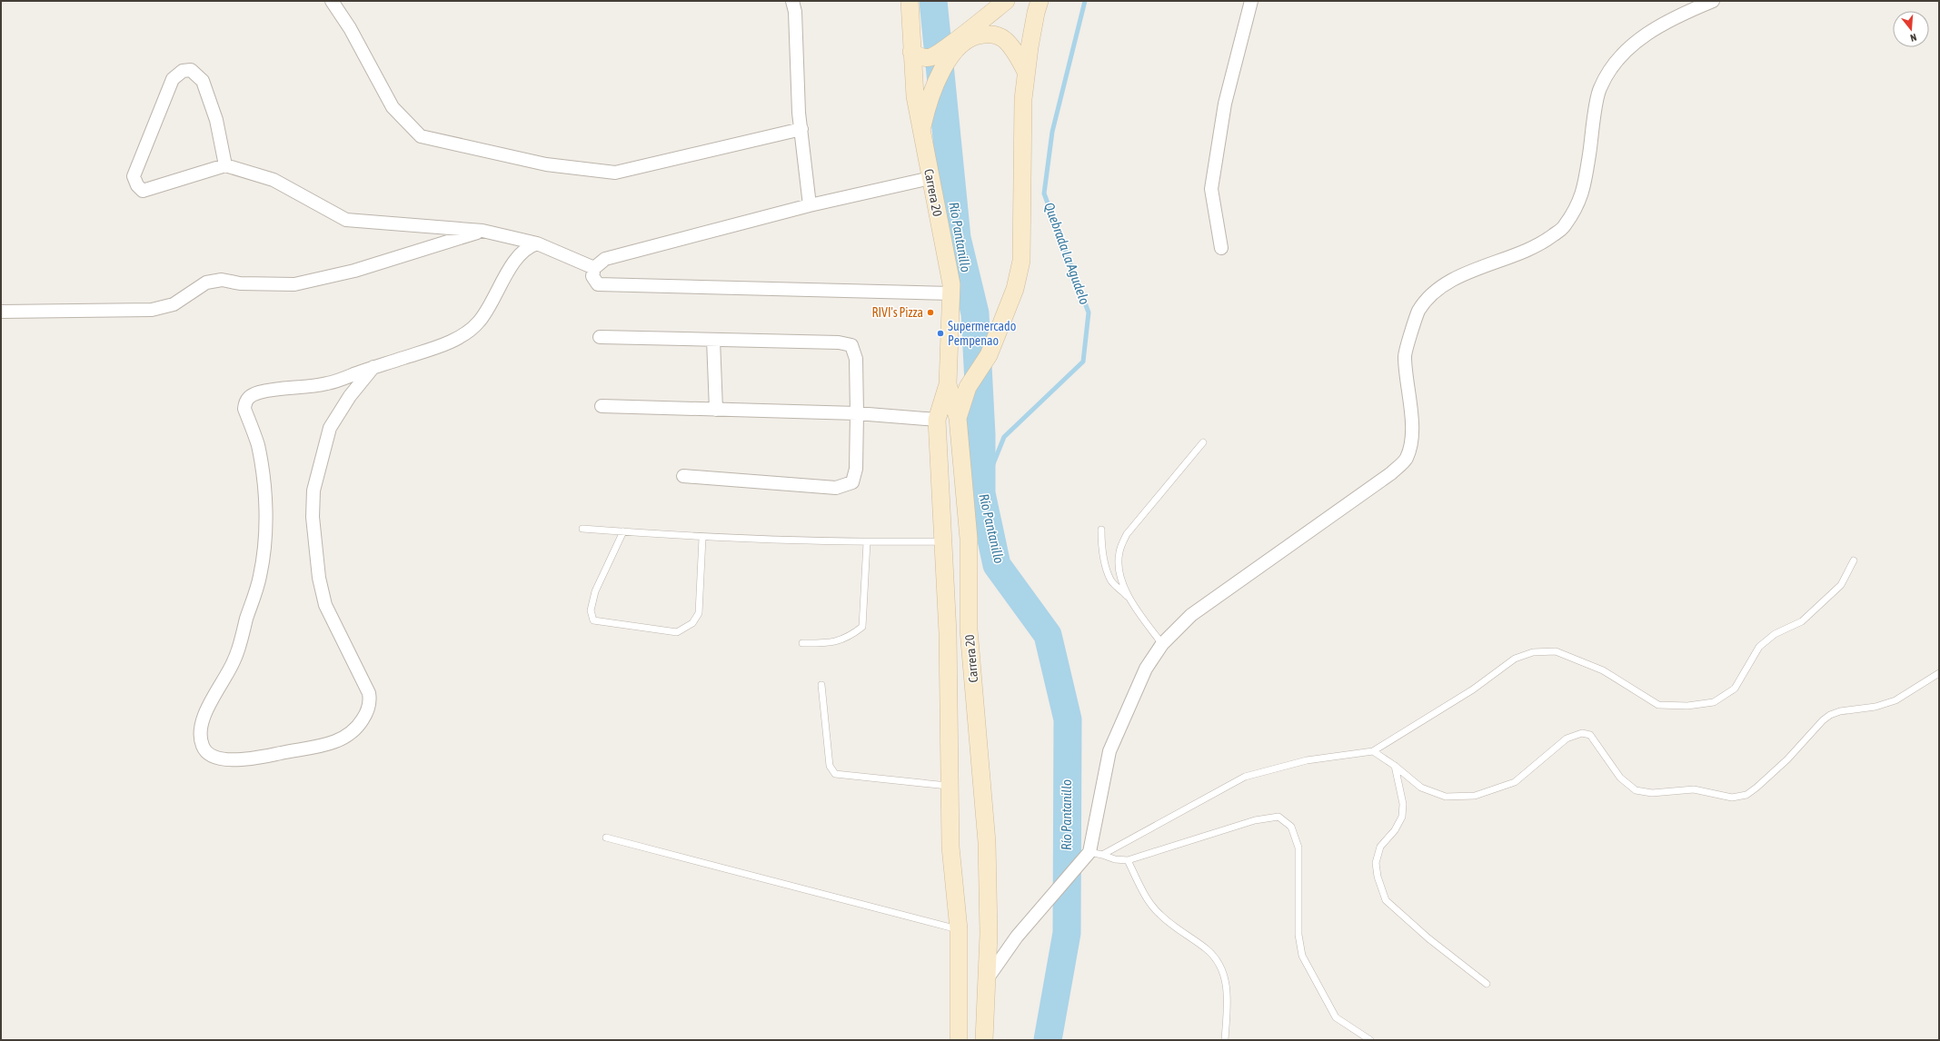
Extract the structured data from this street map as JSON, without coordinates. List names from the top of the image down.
{
  "streets": {
    "main road": ["Carrera 20"]
  },
  "water": ["Río Pantanillo", "Quebrada La Agudelo"],
  "places": ["RIVI's Pizza", "Supermercado Pempenao"],
  "north": "bottom"
}
